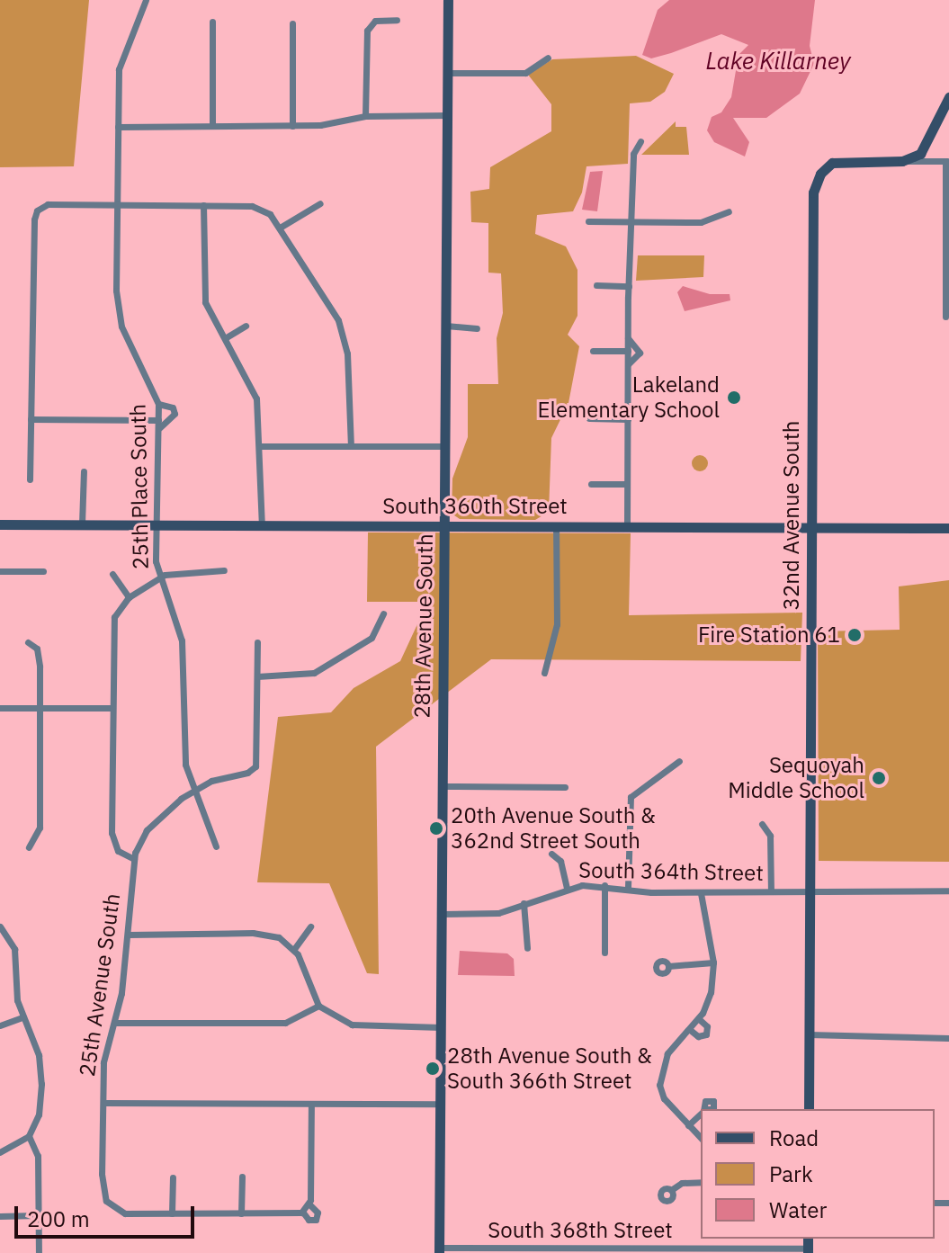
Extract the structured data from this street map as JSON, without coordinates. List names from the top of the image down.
{
  "streets": {
    "street": [
      "25th Place South",
      "South 360th Street",
      "32nd Avenue South",
      "28th Avenue South",
      "South 364th Street",
      "25th Avenue South",
      "South 368th Street"
    ]
  },
  "crossings": [
    ["25th Place South", "South 360th Street"],
    ["South 360th Street", "32nd Avenue South"],
    ["South 360th Street", "28th Avenue South"],
    ["32nd Avenue South", "South 364th Street"],
    ["28th Avenue South", "South 364th Street"],
    ["28th Avenue South", "South 368th Street"]
  ],
  "water": ["Lake Killarney"],
  "places": [
    "Lakeland Elementary School",
    "Fire Station 61",
    "Sequoyah Middle School",
    "20th Avenue South & 362nd Street South",
    "28th Avenue South & South 366th Street"
  ],
  "legend": ["Road", "Park", "Water"],
  "scale_bar": "200 m"
}
